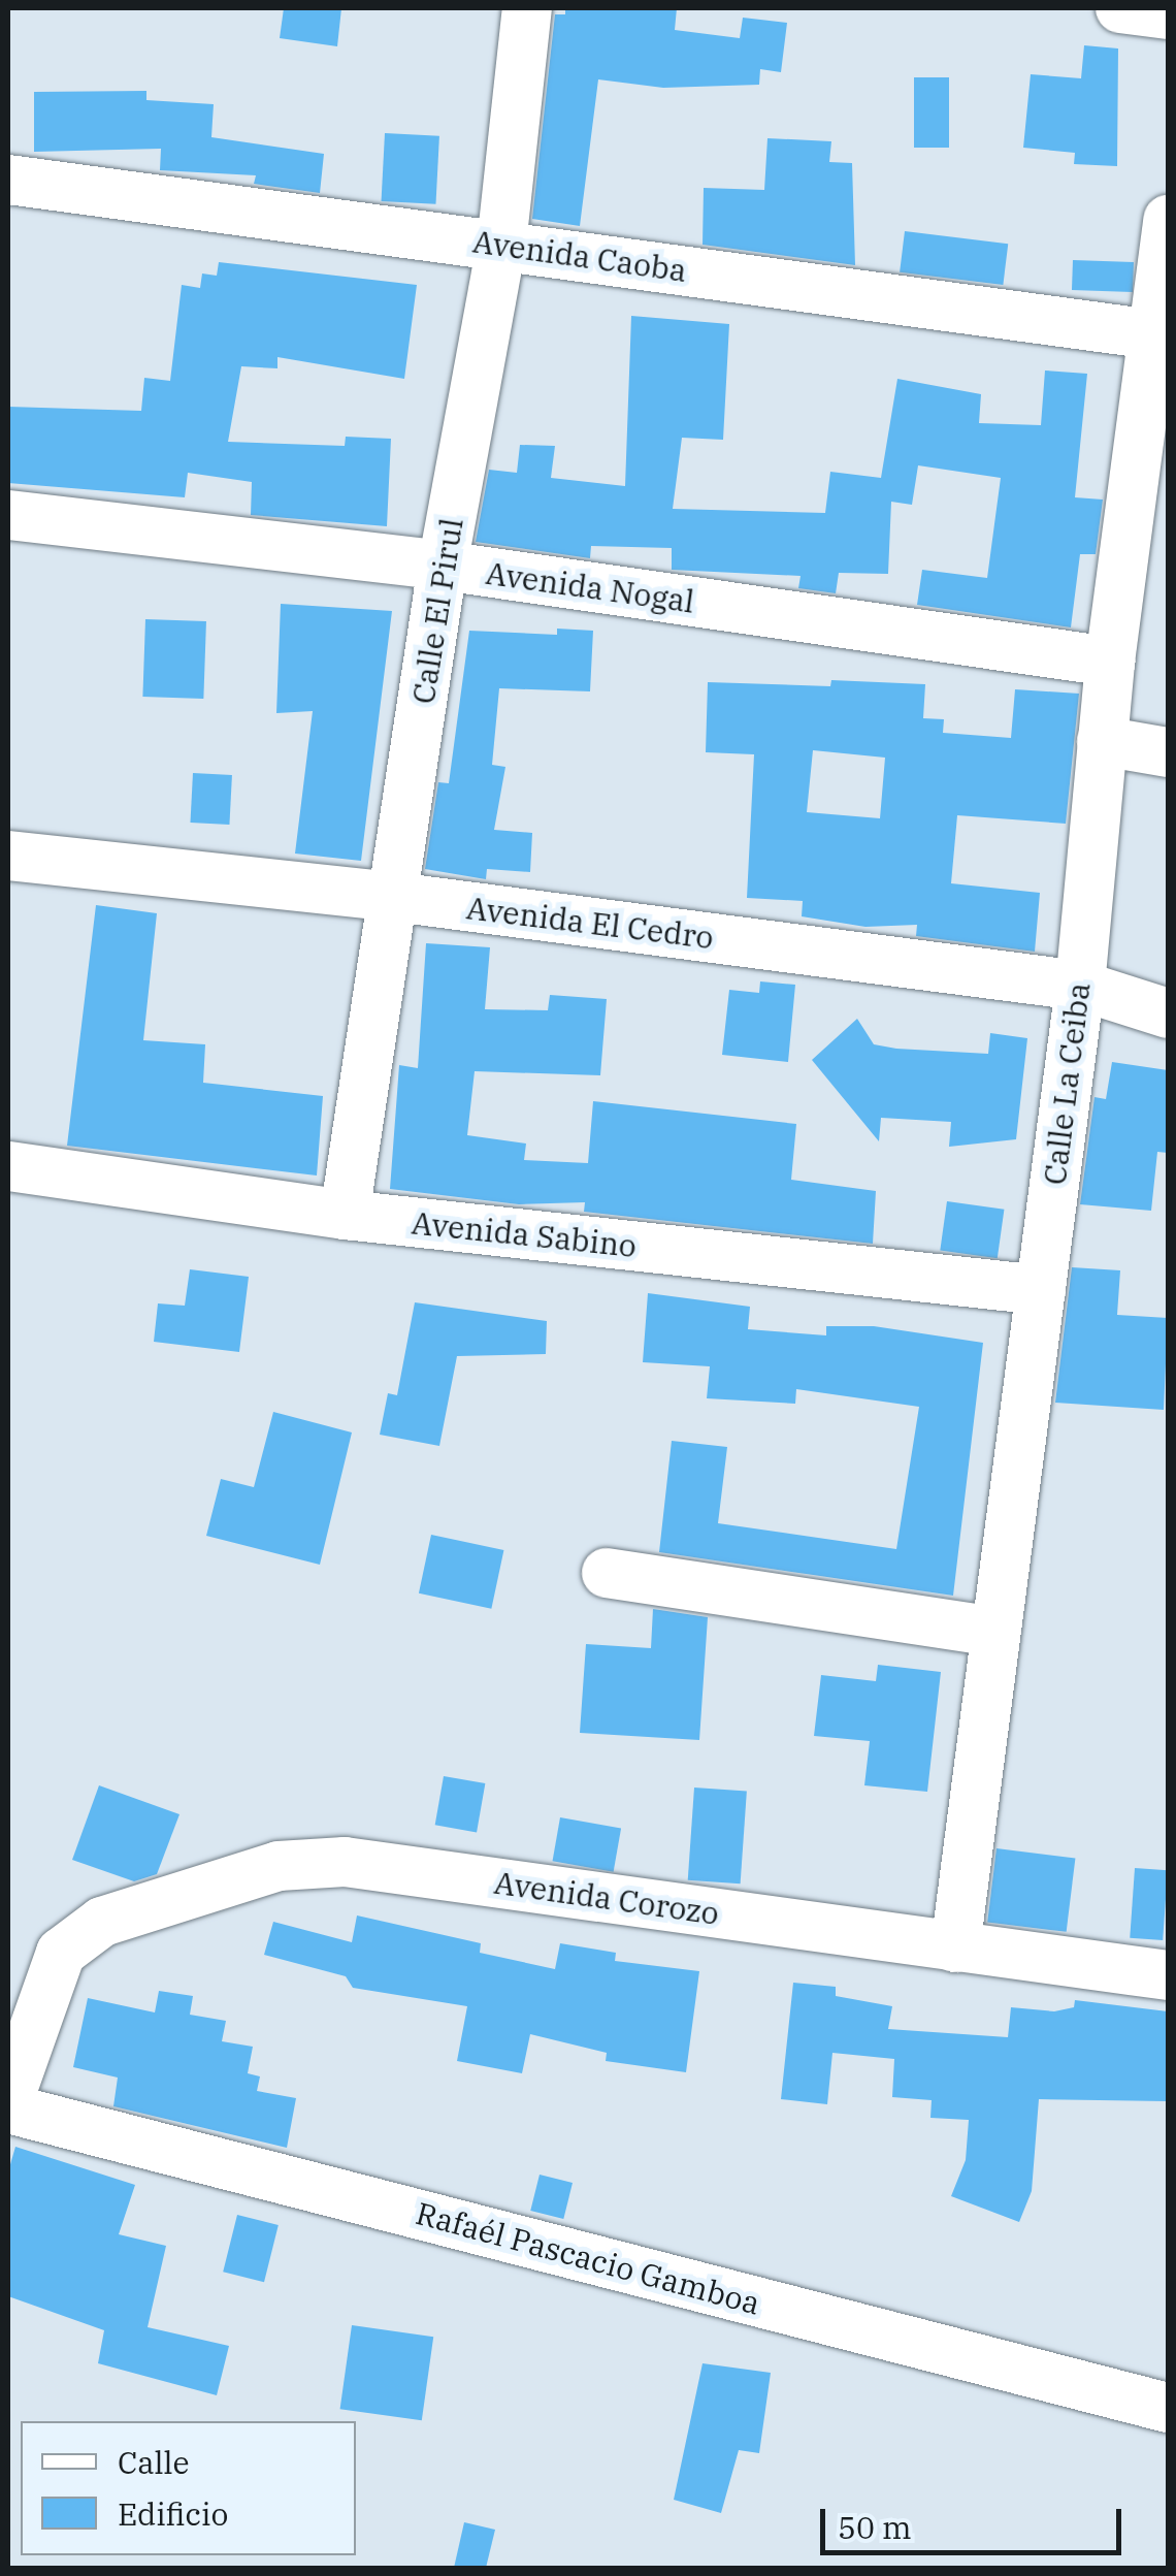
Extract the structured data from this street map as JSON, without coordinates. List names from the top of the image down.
{
  "streets": {
    "street": [
      "Avenida Caoba",
      "Avenida Nogal",
      "Calle El Pirul",
      "Avenida El Cedro",
      "Calle La Ceiba",
      "Avenida Sabino",
      "Avenida Corozo",
      "Rafaél Pascacio Gamboa"
    ]
  },
  "crossings": [
    ["Avenida Caoba", "Calle El Pirul"],
    ["Avenida Caoba", "Calle La Ceiba"],
    ["Avenida Nogal", "Calle El Pirul"],
    ["Avenida Nogal", "Calle La Ceiba"],
    ["Calle El Pirul", "Avenida El Cedro"],
    ["Calle El Pirul", "Avenida Sabino"],
    ["Avenida El Cedro", "Calle La Ceiba"],
    ["Calle La Ceiba", "Avenida Sabino"],
    ["Calle La Ceiba", "Avenida Corozo"],
    ["Avenida Corozo", "Rafaél Pascacio Gamboa"]
  ],
  "legend": ["Calle", "Edificio"],
  "scale_bar": "50 m"
}
